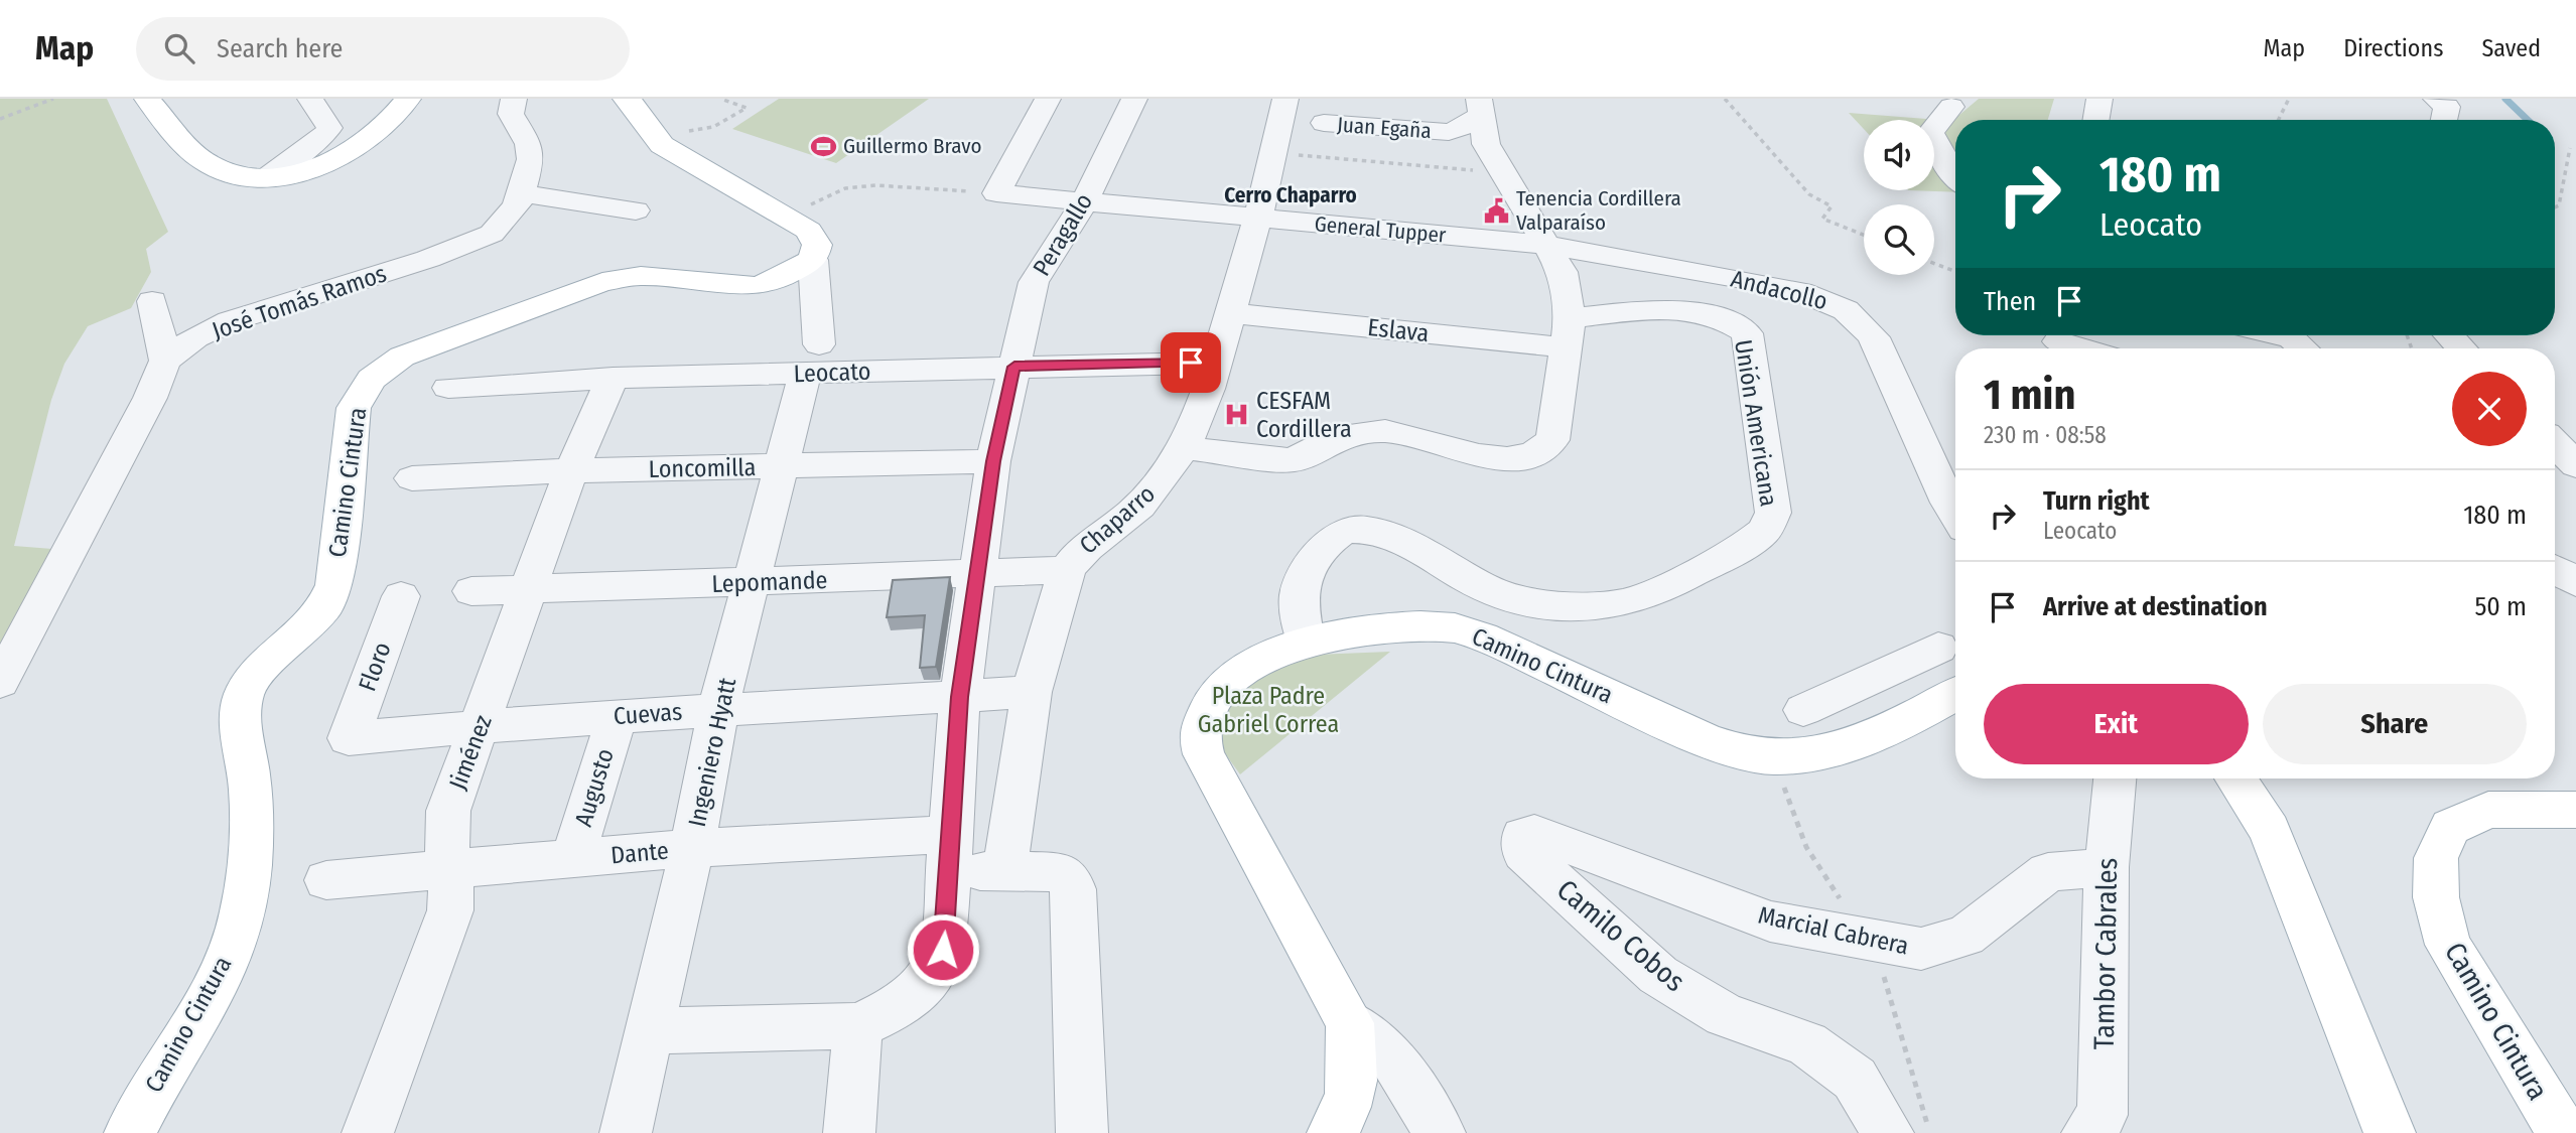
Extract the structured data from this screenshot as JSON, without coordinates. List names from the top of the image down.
{
  "streets": {
    "main road": ["Camino Cintura"],
    "street": [
      "Juan Egaña",
      "General Tupper",
      "Peragallo",
      "Andacollo",
      "José Tomás Ramos",
      "Eslava",
      "Leocato",
      "Unión Americana",
      "Loncomilla",
      "Chaparro",
      "Lepomande",
      "Floro",
      "Cuevas",
      "Jiménez",
      "Ingeniero Hyatt",
      "Augusto",
      "Dante",
      "Marcial Cabrera",
      "Camilo Cobos",
      "Tambor Cabrales"
    ]
  },
  "crossings": [
    ["General Tupper", "Peragallo"],
    ["General Tupper", "Andacollo"],
    ["General Tupper", "Chaparro"],
    ["Peragallo", "Leocato"],
    ["Peragallo", "Loncomilla"],
    ["Peragallo", "Lepomande"],
    ["Peragallo", "Cuevas"],
    ["Peragallo", "Dante"],
    ["Eslava", "Unión Americana"],
    ["Eslava", "Chaparro"],
    ["Leocato", "Chaparro"],
    ["Leocato", "Jiménez"],
    ["Leocato", "Ingeniero Hyatt"],
    ["Unión Americana", "Camino Cintura"],
    ["Loncomilla", "Jiménez"],
    ["Loncomilla", "Ingeniero Hyatt"],
    ["Camino Cintura", "Ingeniero Hyatt"],
    ["Chaparro", "Lepomande"],
    ["Chaparro", "Cuevas"],
    ["Lepomande", "Jiménez"],
    ["Lepomande", "Ingeniero Hyatt"],
    ["Floro", "Cuevas"],
    ["Cuevas", "Jiménez"],
    ["Cuevas", "Ingeniero Hyatt"],
    ["Cuevas", "Augusto"],
    ["Jiménez", "Dante"],
    ["Ingeniero Hyatt", "Dante"],
    ["Augusto", "Dante"],
    ["Marcial Cabrera", "Camilo Cobos"],
    ["Marcial Cabrera", "Tambor Cabrales"]
  ],
  "districts": ["Cerro Chaparro"],
  "parks": ["Plaza Padre Gabriel Correa"],
  "places": {
    "sports": ["Guillermo Bravo"],
    "public building": ["Tenencia Cordillera Valparaíso"],
    "hospital": ["CESFAM Cordillera"]
  },
  "page": {
    "header": "Map",
    "search": "Search here",
    "nav": ["Map", "Directions", "Saved"],
    "turn": ["180 m", "Leocato"],
    "then": "Then",
    "heading": ["1 min", "230 m · 08:58"],
    "list": [
      {
        "name": "Turn right",
        "note": "Leocato",
        "value": "180 m"
      },
      {
        "name": "Arrive at destination",
        "value": "50 m"
      }
    ],
    "buttons": ["Exit", "Share"]
  }
}
